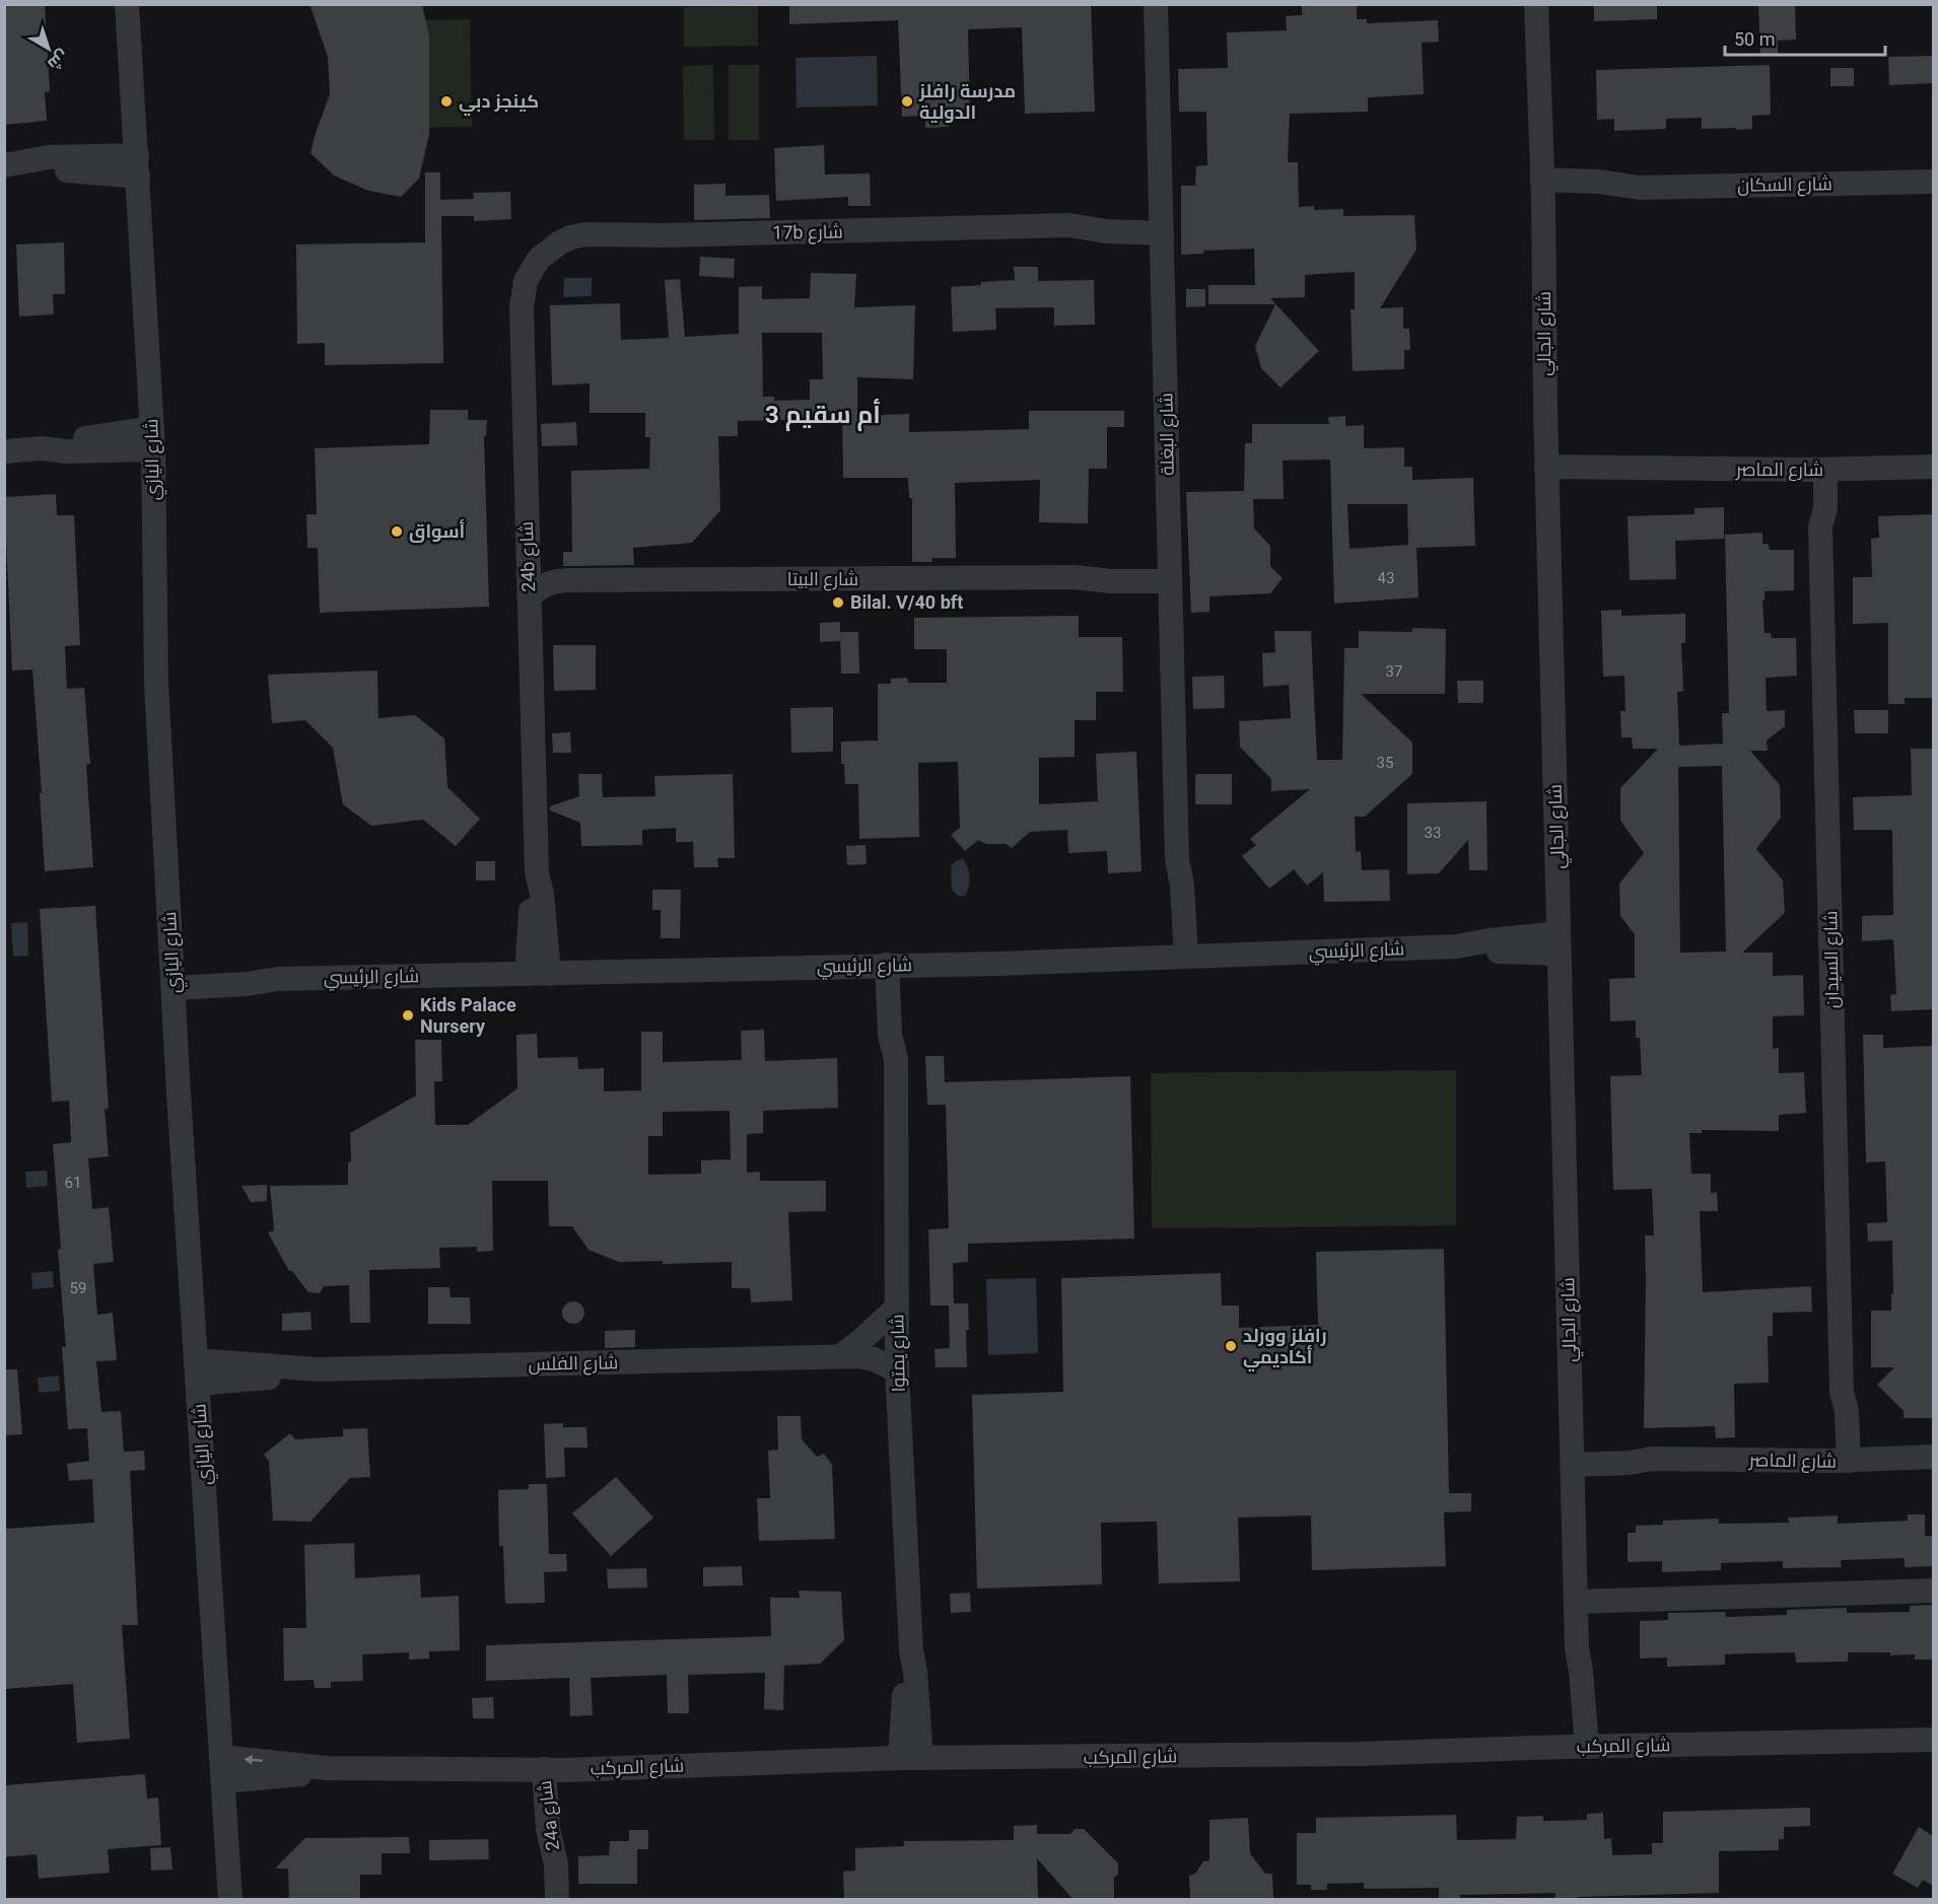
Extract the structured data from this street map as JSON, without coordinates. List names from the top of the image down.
{
  "streets": {
    "street": [
      "شارع السكان",
      "17b شارع",
      "شارع الجالي",
      "شارع البغلة",
      "شارع اليازي",
      "شارع الماصر",
      "24b شارع",
      "شارع البيتا",
      "شارع الرئيسي",
      "شارع السيدان",
      "شارع يمتوا",
      "شارع الفلس",
      "شارع المركب",
      "24a شارع"
    ]
  },
  "crossings": [
    ["شارع السكان", "شارع الجالي"],
    ["17b شارع", "شارع البغلة"],
    ["17b شارع", "24b شارع"],
    ["شارع الجالي", "شارع الماصر"],
    ["شارع الجالي", "شارع الرئيسي"],
    ["شارع الجالي", "شارع المركب"],
    ["شارع البغلة", "شارع البيتا"],
    ["شارع البغلة", "شارع الرئيسي"],
    ["شارع اليازي", "شارع الرئيسي"],
    ["شارع اليازي", "شارع الفلس"],
    ["شارع اليازي", "شارع المركب"],
    ["شارع الماصر", "شارع السيدان"],
    ["24b شارع", "شارع البيتا"],
    ["24b شارع", "شارع الرئيسي"],
    ["شارع الرئيسي", "شارع يمتوا"],
    ["شارع يمتوا", "شارع الفلس"],
    ["شارع يمتوا", "شارع المركب"],
    ["شارع المركب", "24a شارع"]
  ],
  "districts": ["أم سقيم 3"],
  "places": [
    "كينجز دبي",
    "مدرسة رافلز الدولية",
    "أسواق",
    "Bilal. V/40 bft",
    "Kids Palace Nursery",
    "رافلز وورلد أكاديمي"
  ],
  "house_numbers": [
    "43",
    "37",
    "35",
    "33",
    "61",
    "59"
  ],
  "scale_bar": "50 m",
  "north": "bottom right"
}
